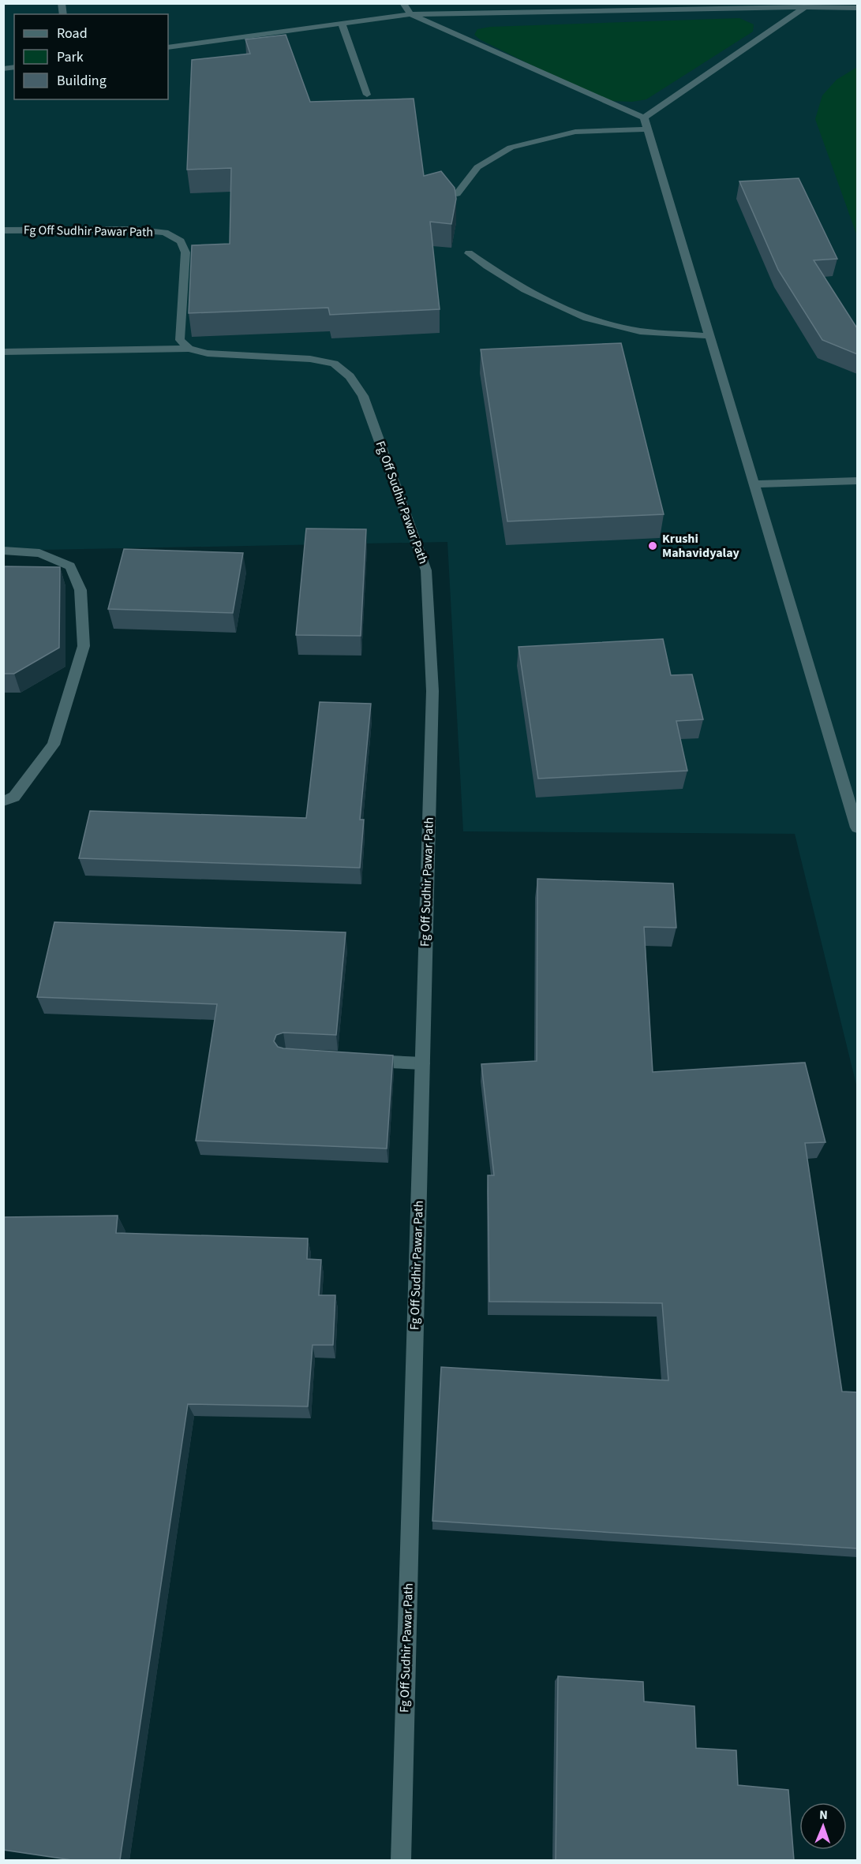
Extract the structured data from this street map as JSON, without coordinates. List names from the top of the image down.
{
  "streets": {
    "street": ["Fg Off Sudhir Pawar Path"]
  },
  "places": ["Krushi Mahavidyalay"],
  "legend": ["Road", "Park", "Building"],
  "north": "top"
}
